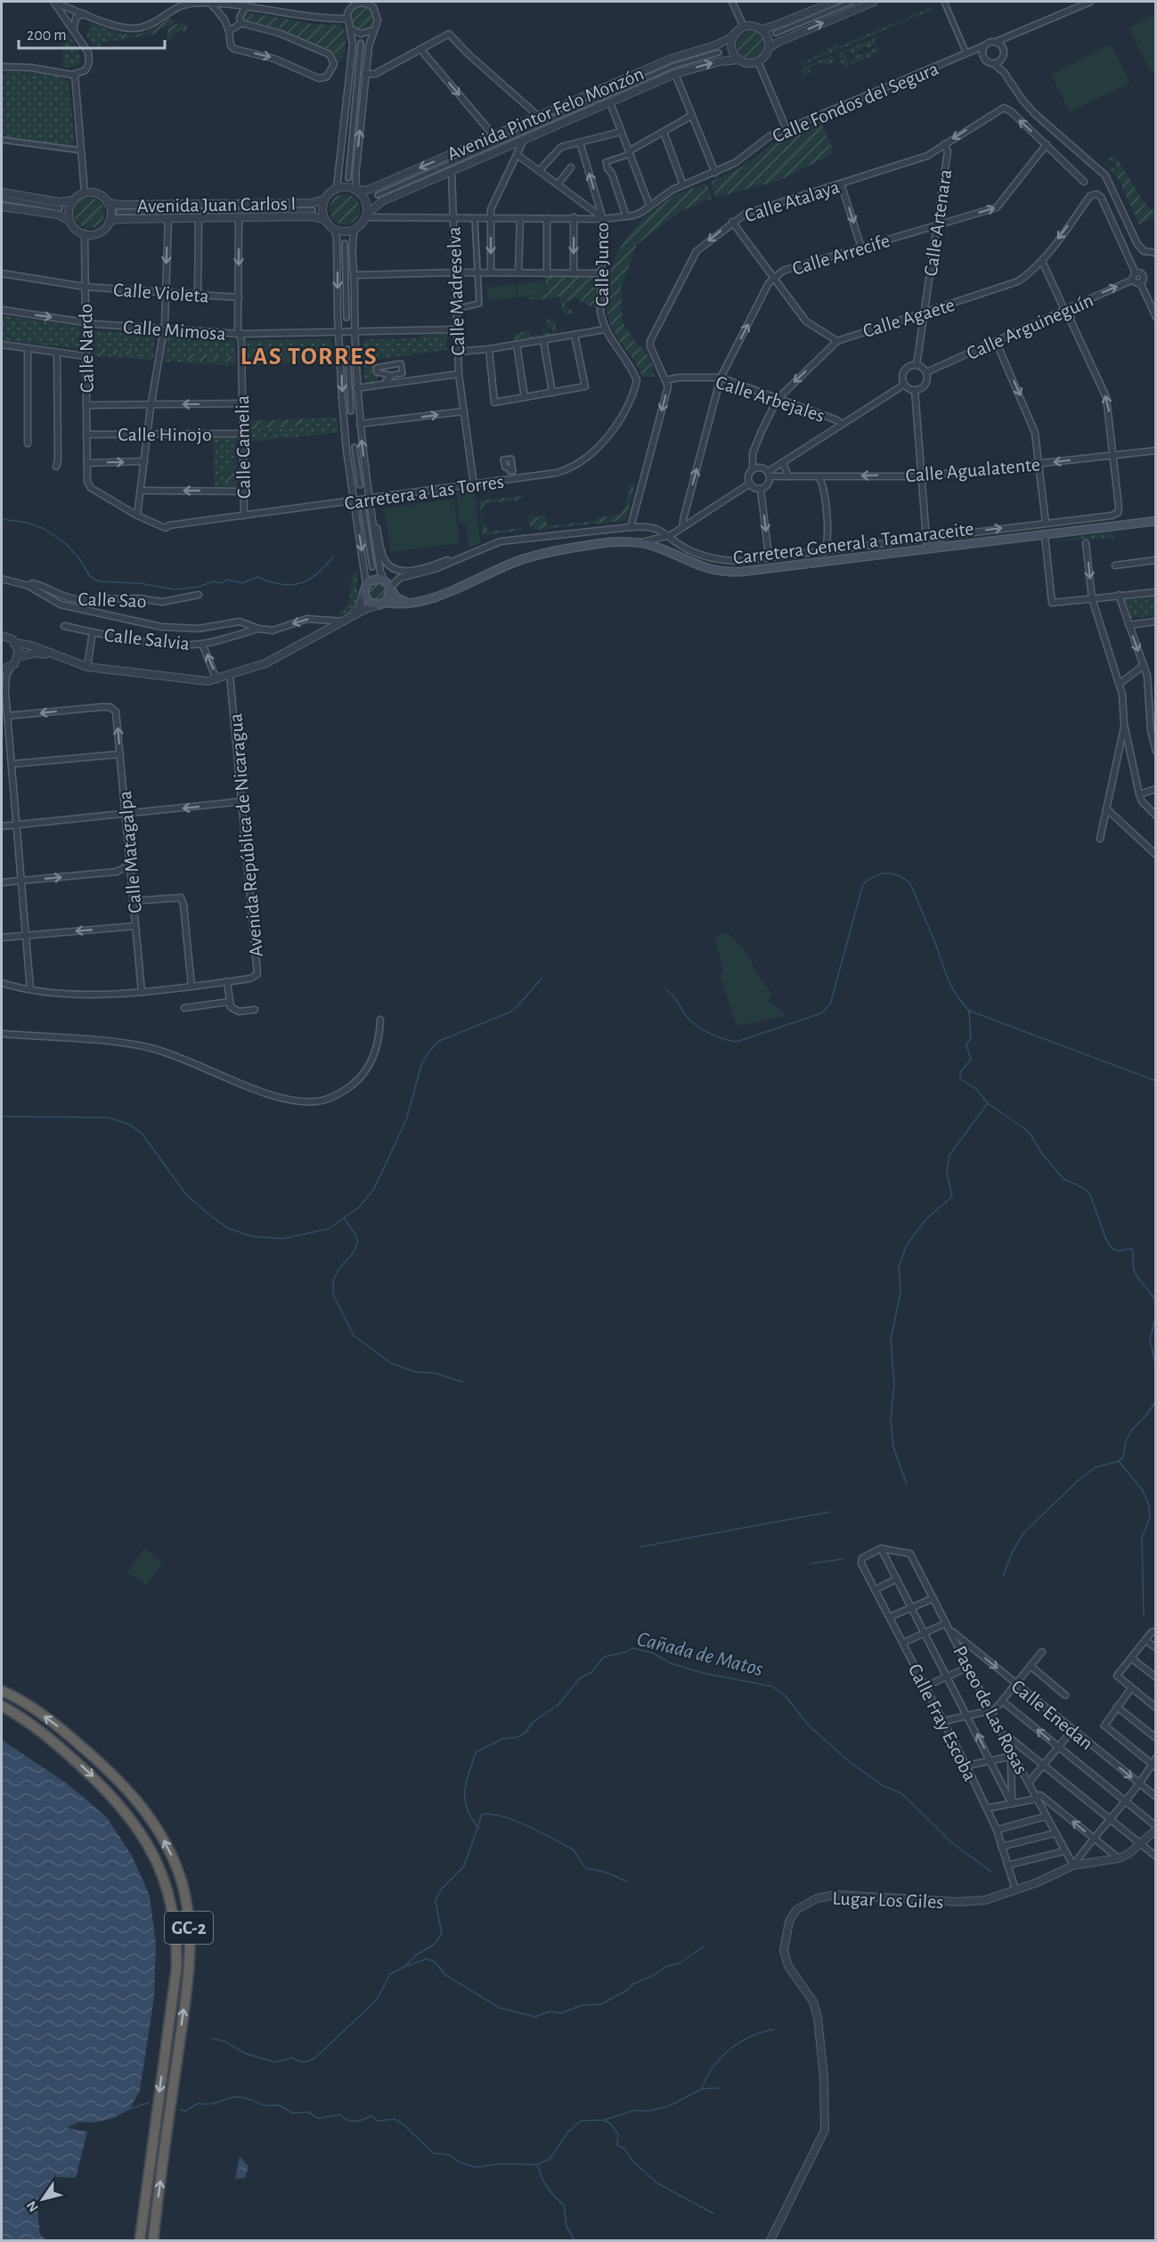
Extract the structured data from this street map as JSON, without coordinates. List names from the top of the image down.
{
  "streets": {
    "highway": ["GC-2"],
    "main road": ["Carretera General a Tamaraceite"],
    "street": [
      "Calle Fondos del Segura",
      "Avenida Pintor Felo Monzón",
      "Calle Atalaya",
      "Avenida Juan Carlos I",
      "Calle Artenara",
      "Calle Arrecife",
      "Calle Junco",
      "Calle Madreselva",
      "Calle Violeta",
      "Calle Agaete",
      "Calle Arguineguín",
      "Calle Mimosa",
      "Calle Nardo",
      "Calle Arbejales",
      "Calle Hinojo",
      "Calle Camelia",
      "Calle Agualatente",
      "Carretera a Las Torres",
      "Calle Sao",
      "Calle Salvia",
      "Avenida República de Nicaragua",
      "Calle Matagalpa",
      "Paseo de Las Rosas",
      "Calle Enedan",
      "Calle Fray Escoba",
      "Lugar Los Giles"
    ]
  },
  "crossings": [
    ["Calle Fondos del Segura", "Avenida Pintor Felo Monzón"],
    ["Calle Fondos del Segura", "Avenida Juan Carlos I"],
    ["Calle Fondos del Segura", "Calle Junco"],
    ["Calle Fondos del Segura", "Calle Madreselva"],
    ["Avenida Pintor Felo Monzón", "Avenida Juan Carlos I"],
    ["Avenida Pintor Felo Monzón", "Calle Madreselva"],
    ["Calle Atalaya", "Calle Artenara"],
    ["Calle Atalaya", "Calle Arrecife"],
    ["Calle Atalaya", "Calle Arbejales"],
    ["Avenida Juan Carlos I", "Calle Nardo"],
    ["Avenida Juan Carlos I", "Calle Camelia"],
    ["Calle Artenara", "Calle Arrecife"],
    ["Calle Artenara", "Calle Agaete"],
    ["Calle Artenara", "Calle Arguineguín"],
    ["Calle Arrecife", "Calle Arbejales"],
    ["Calle Junco", "Carretera a Las Torres"],
    ["Calle Madreselva", "Calle Mimosa"],
    ["Calle Madreselva", "Carretera a Las Torres"],
    ["Calle Violeta", "Calle Nardo"],
    ["Calle Violeta", "Calle Camelia"],
    ["Calle Agaete", "Calle Arbejales"],
    ["Calle Agaete", "Calle Agualatente"],
    ["Calle Mimosa", "Calle Nardo"],
    ["Calle Mimosa", "Calle Camelia"],
    ["Calle Nardo", "Calle Hinojo"],
    ["Calle Nardo", "Carretera a Las Torres"],
    ["Calle Hinojo", "Calle Camelia"],
    ["Calle Camelia", "Carretera a Las Torres"],
    ["Paseo de Las Rosas", "Calle Enedan"],
    ["Paseo de Las Rosas", "Calle Fray Escoba"],
    ["Paseo de Las Rosas", "Lugar Los Giles"],
    ["Calle Fray Escoba", "Lugar Los Giles"]
  ],
  "one_way": ["Calle Arrecife", "Calle Agualatente"],
  "districts": ["LAS TORRES"],
  "water": ["Cañada de Matos"],
  "scale_bar": "200 m",
  "north": "bottom left"
}
